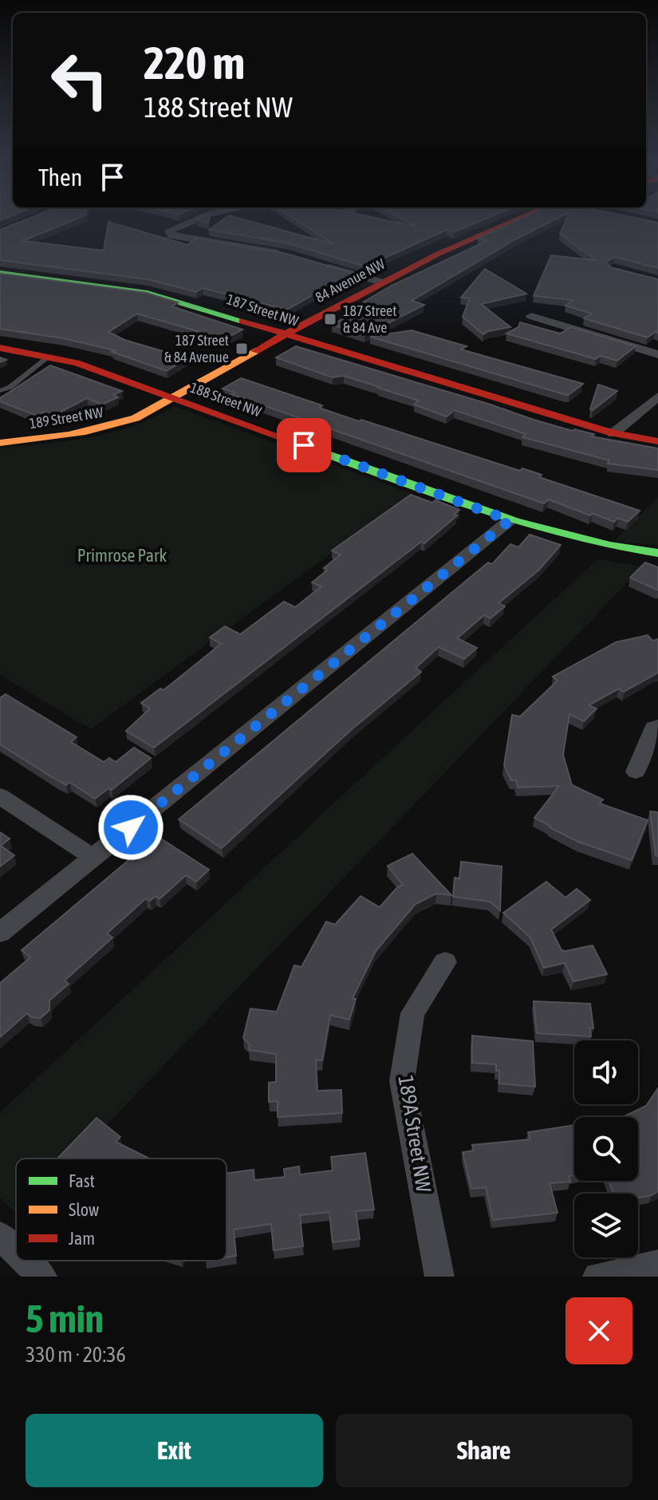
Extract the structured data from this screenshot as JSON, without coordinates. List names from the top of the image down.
{
  "streets": {
    "street": [
      "84 Avenue NW",
      "187 Street NW",
      "188 Street NW",
      "189 Street NW",
      "189A Street NW"
    ]
  },
  "crossings": [
    ["84 Avenue NW", "187 Street NW"],
    ["84 Avenue NW", "188 Street NW"],
    ["84 Avenue NW", "189 Street NW"]
  ],
  "parks": ["Primrose Park"],
  "places": {
    "transit": ["187 Street & 84 Ave", "187 Street & 84 Avenue"]
  },
  "legend": ["Fast", "Slow", "Jam"],
  "page": {
    "turn": ["220 m", "188 Street NW"],
    "then": "Then",
    "heading": ["5 min", "330 m · 20:36"],
    "buttons": ["Exit", "Share"]
  }
}
